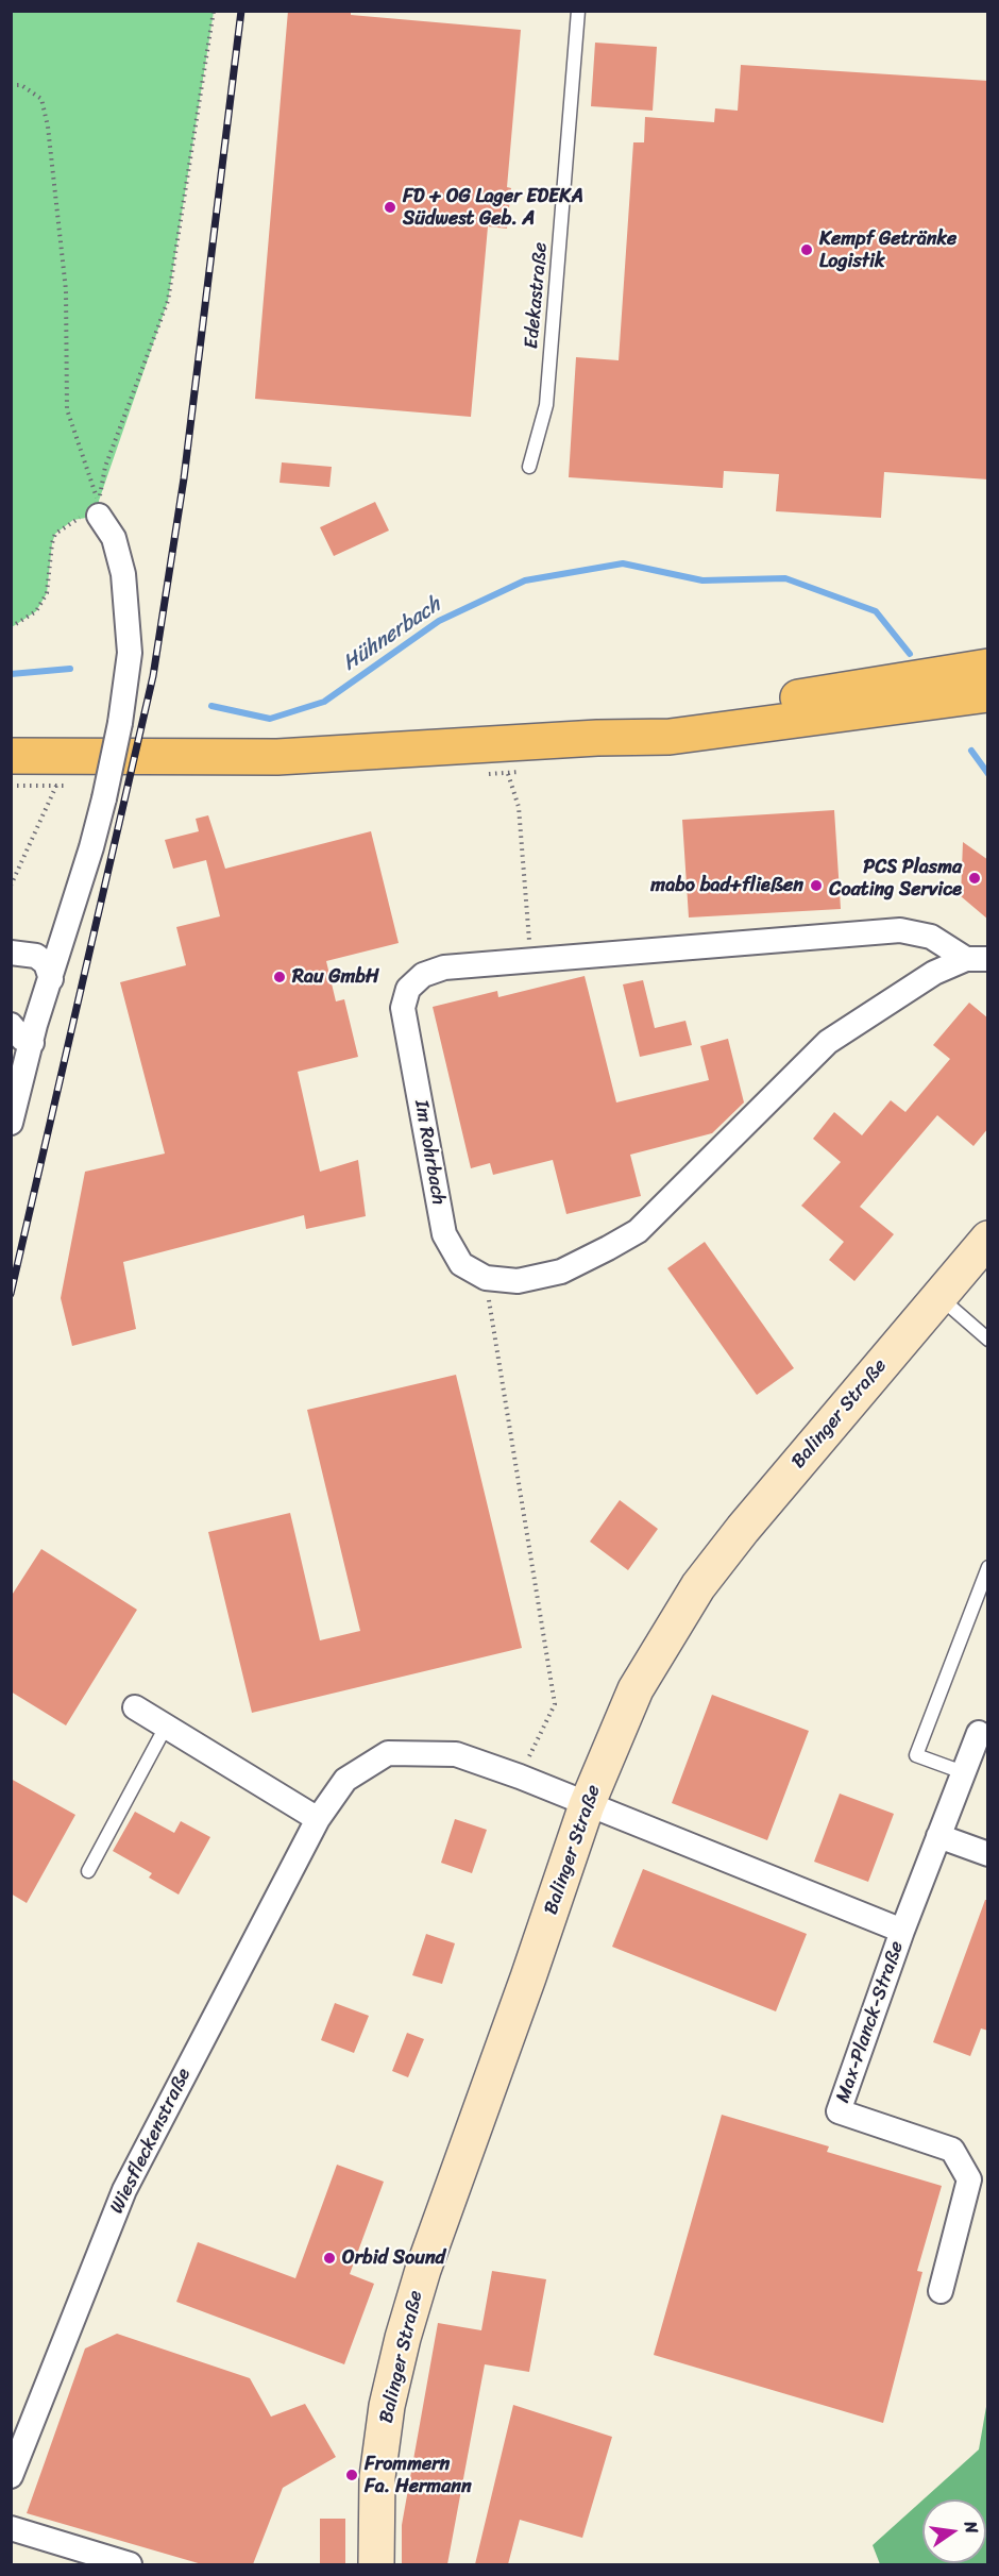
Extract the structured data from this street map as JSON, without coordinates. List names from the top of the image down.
{
  "streets": {
    "main road": ["Balinger Straße"],
    "street": ["Im Rohrbach", "Max-Planck-Straße", "Wiesfleckenstraße"],
    "lane": ["Edekastraße"]
  },
  "crossings": [
    ["Balinger Straße", "Max-Planck-Straße"],
    ["Balinger Straße", "Wiesfleckenstraße"],
    ["Max-Planck-Straße", "Wiesfleckenstraße"]
  ],
  "water": ["Hühnerbach"],
  "places": [
    "FD + OG Lager EDEKA Südwest Geb. A",
    "Kempf Getränke Logistik",
    "PCS Plasma Coating Service",
    "mabo bad+fließen",
    "Rau GmbH",
    "Orbid Sound",
    "Frommern Fa. Hermann"
  ],
  "north": "right"
}
